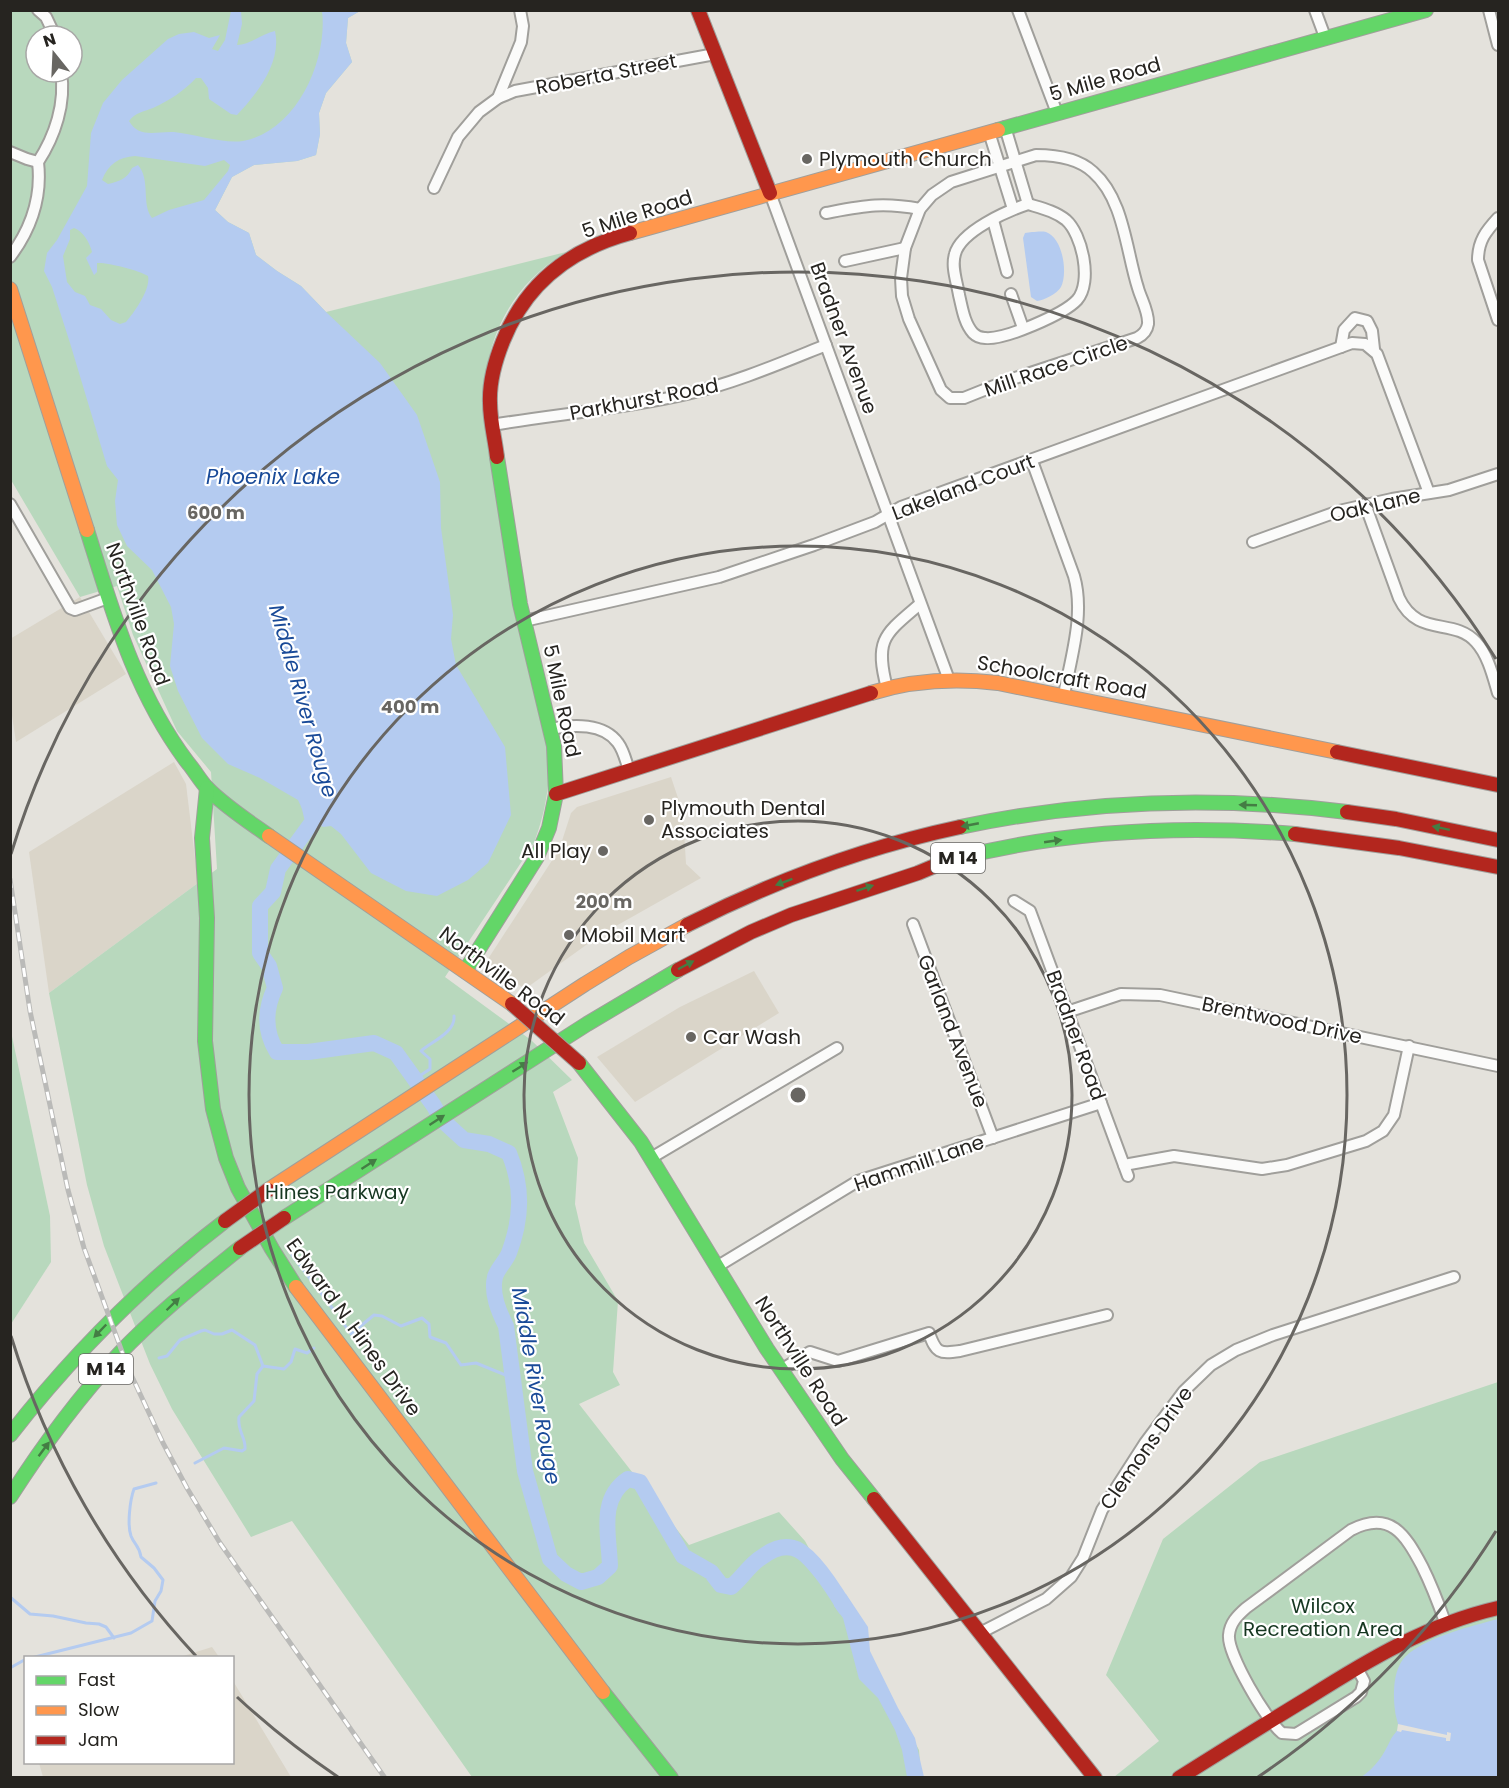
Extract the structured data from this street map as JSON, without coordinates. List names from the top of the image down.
{
  "streets": {
    "main road": [
      "5 Mile Road",
      "Bradner Avenue",
      "Northville Road",
      "Schoolcraft Road",
      "M 14",
      "Edward N. Hines Drive"
    ],
    "street": [
      "Roberta Street",
      "Mill Race Circle",
      "Parkhurst Road",
      "Lakeland Court",
      "Oak Lane",
      "Brentwood Drive",
      "Garland Avenue",
      "Bradner Road",
      "Hammill Lane",
      "Clemons Drive"
    ]
  },
  "crossings": [
    ["Roberta Street", "Bradner Avenue"],
    ["5 Mile Road", "Bradner Avenue"],
    ["5 Mile Road", "Parkhurst Road"],
    ["5 Mile Road", "Lakeland Court"],
    ["5 Mile Road", "Northville Road"],
    ["5 Mile Road", "Schoolcraft Road"],
    ["Bradner Avenue", "Parkhurst Road"],
    ["Bradner Avenue", "Lakeland Court"],
    ["Bradner Avenue", "Schoolcraft Road"],
    ["Northville Road", "Hammill Lane"],
    ["Northville Road", "Edward N. Hines Drive"],
    ["Northville Road", "Clemons Drive"],
    ["Brentwood Drive", "Bradner Road"],
    ["Garland Avenue", "Hammill Lane"],
    ["Bradner Road", "Hammill Lane"]
  ],
  "water": ["Phoenix Lake", "Middle River Rouge"],
  "parks": ["Hines Parkway", "Wilcox Recreation Area"],
  "places": [
    "Plymouth Church",
    "Plymouth Dental Associates",
    "All Play",
    "Mobil Mart",
    "Car Wash"
  ],
  "legend": ["Fast", "Slow", "Jam"],
  "north": "top",
  "rings": ["600 m", "400 m", "200 m"]
}
